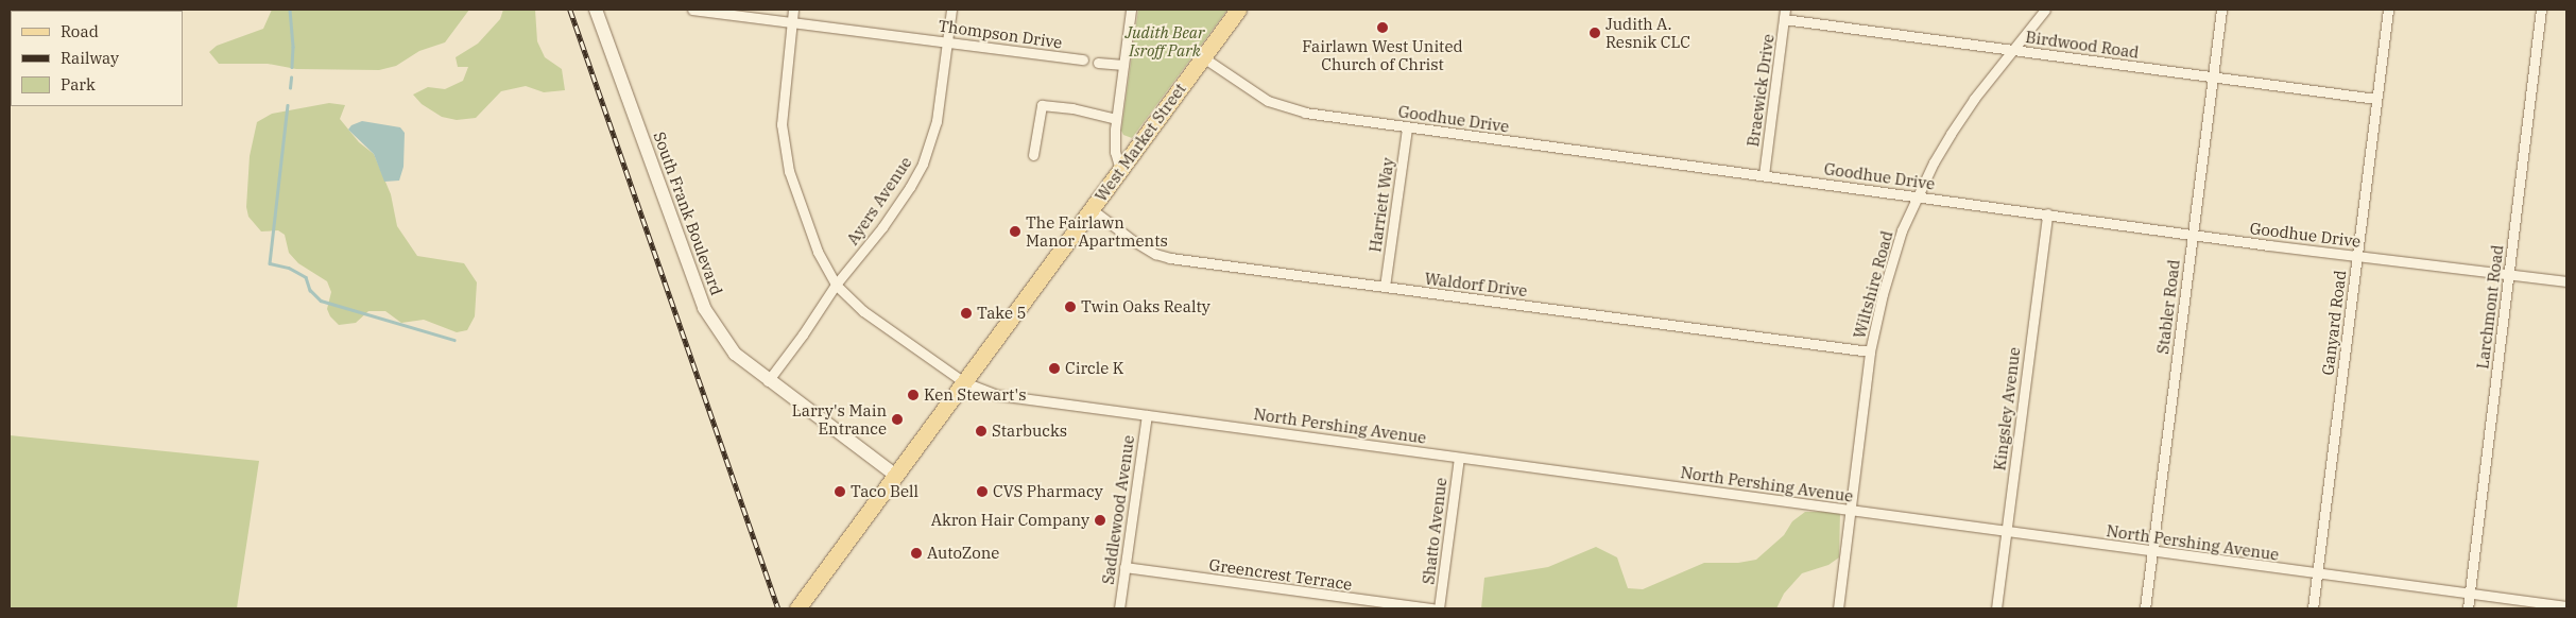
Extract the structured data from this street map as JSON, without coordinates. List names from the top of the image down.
{
  "streets": {
    "main road": ["West Market Street"],
    "street": [
      "Thompson Drive",
      "Birdwood Road",
      "Braewick Drive",
      "Goodhue Drive",
      "Ayers Avenue",
      "Harriett Way",
      "South Frank Boulevard",
      "Waldorf Drive",
      "Wiltshire Road",
      "Stabler Road",
      "Larchmont Road",
      "Ganyard Road",
      "Kingsley Avenue",
      "North Pershing Avenue",
      "Saddlewood Avenue",
      "Shatto Avenue",
      "Greencrest Terrace"
    ]
  },
  "crossings": [
    ["Thompson Drive", "Ayers Avenue"],
    ["Birdwood Road", "Braewick Drive"],
    ["Birdwood Road", "Wiltshire Road"],
    ["Birdwood Road", "Stabler Road"],
    ["Birdwood Road", "Ganyard Road"],
    ["Braewick Drive", "Goodhue Drive"],
    ["Goodhue Drive", "West Market Street"],
    ["Goodhue Drive", "Harriett Way"],
    ["Goodhue Drive", "Wiltshire Road"],
    ["Goodhue Drive", "Stabler Road"],
    ["Goodhue Drive", "Larchmont Road"],
    ["Goodhue Drive", "Ganyard Road"],
    ["Goodhue Drive", "Kingsley Avenue"],
    ["West Market Street", "South Frank Boulevard"],
    ["West Market Street", "Waldorf Drive"],
    ["West Market Street", "North Pershing Avenue"],
    ["Ayers Avenue", "South Frank Boulevard"],
    ["Ayers Avenue", "North Pershing Avenue"],
    ["Harriett Way", "Waldorf Drive"],
    ["Waldorf Drive", "Wiltshire Road"],
    ["Wiltshire Road", "North Pershing Avenue"],
    ["Stabler Road", "North Pershing Avenue"],
    ["Larchmont Road", "North Pershing Avenue"],
    ["Ganyard Road", "North Pershing Avenue"],
    ["Kingsley Avenue", "North Pershing Avenue"],
    ["North Pershing Avenue", "Saddlewood Avenue"],
    ["North Pershing Avenue", "Shatto Avenue"],
    ["Saddlewood Avenue", "Greencrest Terrace"]
  ],
  "parks": ["Judith Bear Isroff Park"],
  "places": [
    "Fairlawn West United Church of Christ",
    "Judith A. Resnik CLC",
    "The Fairlawn Manor Apartments",
    "Twin Oaks Realty",
    "Take 5",
    "Circle K",
    "Ken Stewart's",
    "Larry's Main Entrance",
    "Starbucks",
    "Taco Bell",
    "CVS Pharmacy",
    "Akron Hair Company",
    "AutoZone"
  ],
  "legend": ["Road", "Railway", "Park"]
}
